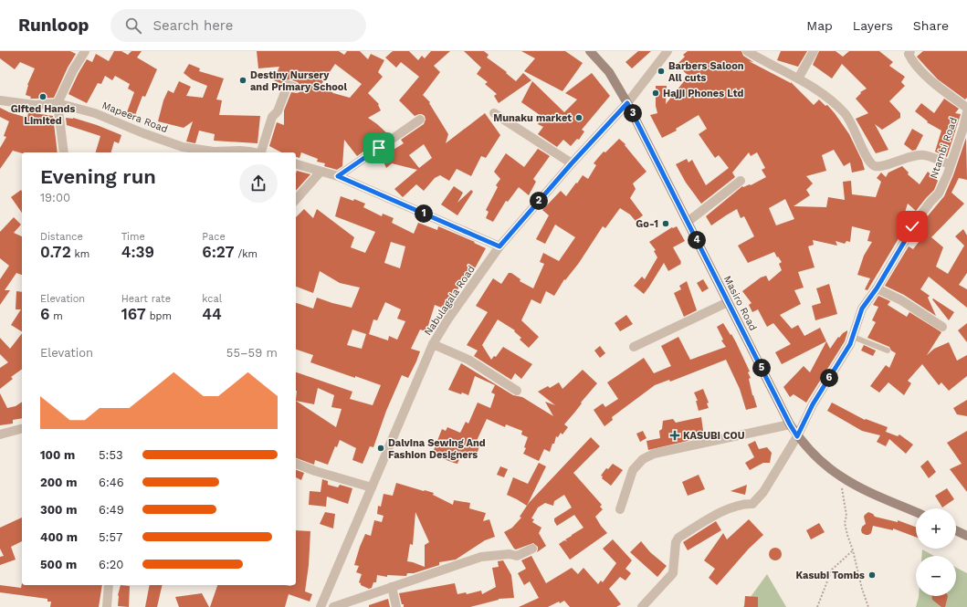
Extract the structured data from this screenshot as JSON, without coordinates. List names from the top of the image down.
{
  "streets": {
    "main road": ["Masiro Road"],
    "street": ["Mapeera Road", "Ntambi Road", "Nabulagala Road"]
  },
  "crossings": [
    ["Ntambi Road", "Masiro Road"],
    ["Nabulagala Road", "Masiro Road"]
  ],
  "places": {
    "other": [
      "Barbers Saloon All cuts",
      "Destiny Nursery and Primary School",
      "Hajji Phones Ltd",
      "Gifted Hands Limited",
      "Munaku market",
      "Go-1",
      "Dalvina Sewing And Fashion Designers",
      "Kasubi Tombs"
    ],
    "health": ["KASUBI COU"]
  },
  "page": {
    "header": "Runloop",
    "search": "Search here",
    "nav": ["Map", "Layers", "Share"],
    "pins": [
      "3",
      "2",
      "1",
      "4",
      "5",
      "6"
    ],
    "heading": ["Evening run", "19:00"],
    "stats": [
      ["Distance", "0.72 km"],
      ["Time", "4:39"],
      ["Pace", "6:27 /km"],
      ["Elevation", "6 m"],
      ["Heart rate", "167 bpm"],
      ["kcal", "44"]
    ],
    "chart": ["Elevation", "55–59 m"],
    "list": [
      {
        "name": "100 m",
        "note": "5:53"
      },
      {
        "name": "200 m",
        "note": "6:46"
      },
      {
        "name": "300 m",
        "note": "6:49"
      },
      {
        "name": "400 m",
        "note": "5:57"
      },
      {
        "name": "500 m",
        "note": "6:20"
      }
    ],
    "map_buttons": ["+", "−"]
  }
}
